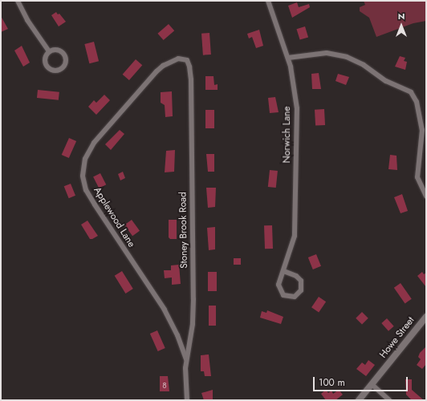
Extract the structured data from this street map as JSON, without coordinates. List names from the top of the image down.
{
  "streets": {
    "street": [
      "Norwich Lane",
      "Applewood Lane",
      "Stoney Brook Road",
      "Howe Street"
    ]
  },
  "crossings": [
    ["Applewood Lane", "Stoney Brook Road"]
  ],
  "house_numbers": ["8"],
  "scale_bar": "100 m",
  "north": "top"
}
